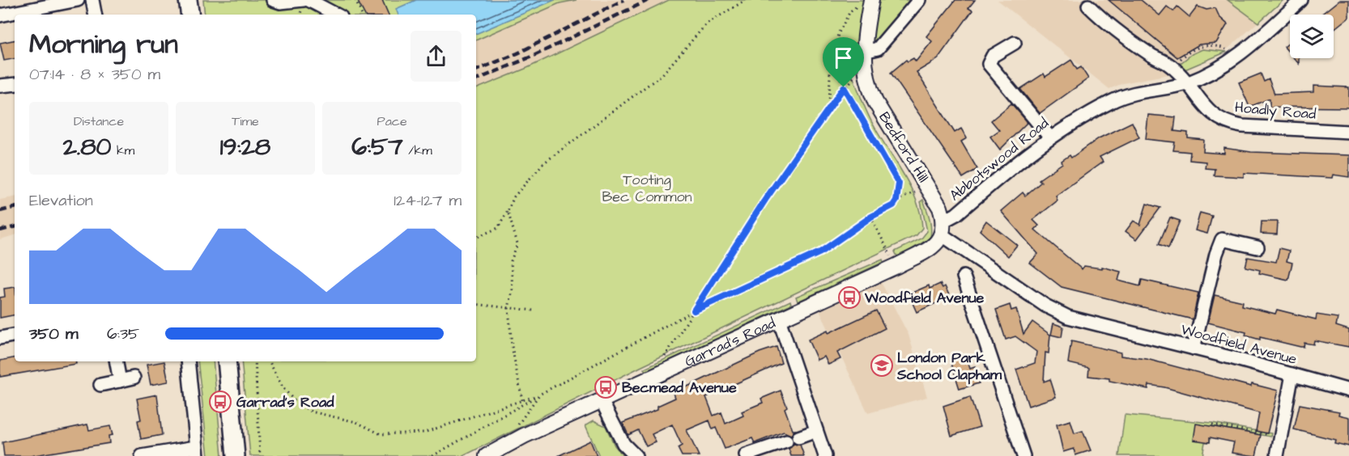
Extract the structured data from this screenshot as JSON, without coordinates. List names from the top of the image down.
{
  "streets": {
    "main road": ["Bedford Hill", "Garrad's Road"],
    "street": ["Hoadly Road", "Abbotswood Road", "Woodfield Avenue"]
  },
  "crossings": [
    ["Hoadly Road", "Abbotswood Road"],
    ["Bedford Hill", "Abbotswood Road"],
    ["Bedford Hill", "Garrad's Road"],
    ["Bedford Hill", "Woodfield Avenue"],
    ["Abbotswood Road", "Garrad's Road"],
    ["Abbotswood Road", "Woodfield Avenue"],
    ["Garrad's Road", "Woodfield Avenue"]
  ],
  "parks": ["Tooting Bec Common"],
  "places": {
    "bus stop": ["Woodfield Avenue", "Becmead Avenue", "Garrad's Road"],
    "school or university": ["London Park School Clapham"]
  },
  "page": {
    "heading": ["Morning run", "07:14 · 8 × 350 m"],
    "stats": [
      ["Distance", "2.80 km"],
      ["Time", "19:28"],
      ["Pace", "6:57 /km"]
    ],
    "chart": ["Elevation", "124–127 m"],
    "list": [
      {
        "name": "350 m",
        "note": "6:35"
      }
    ]
  }
}
